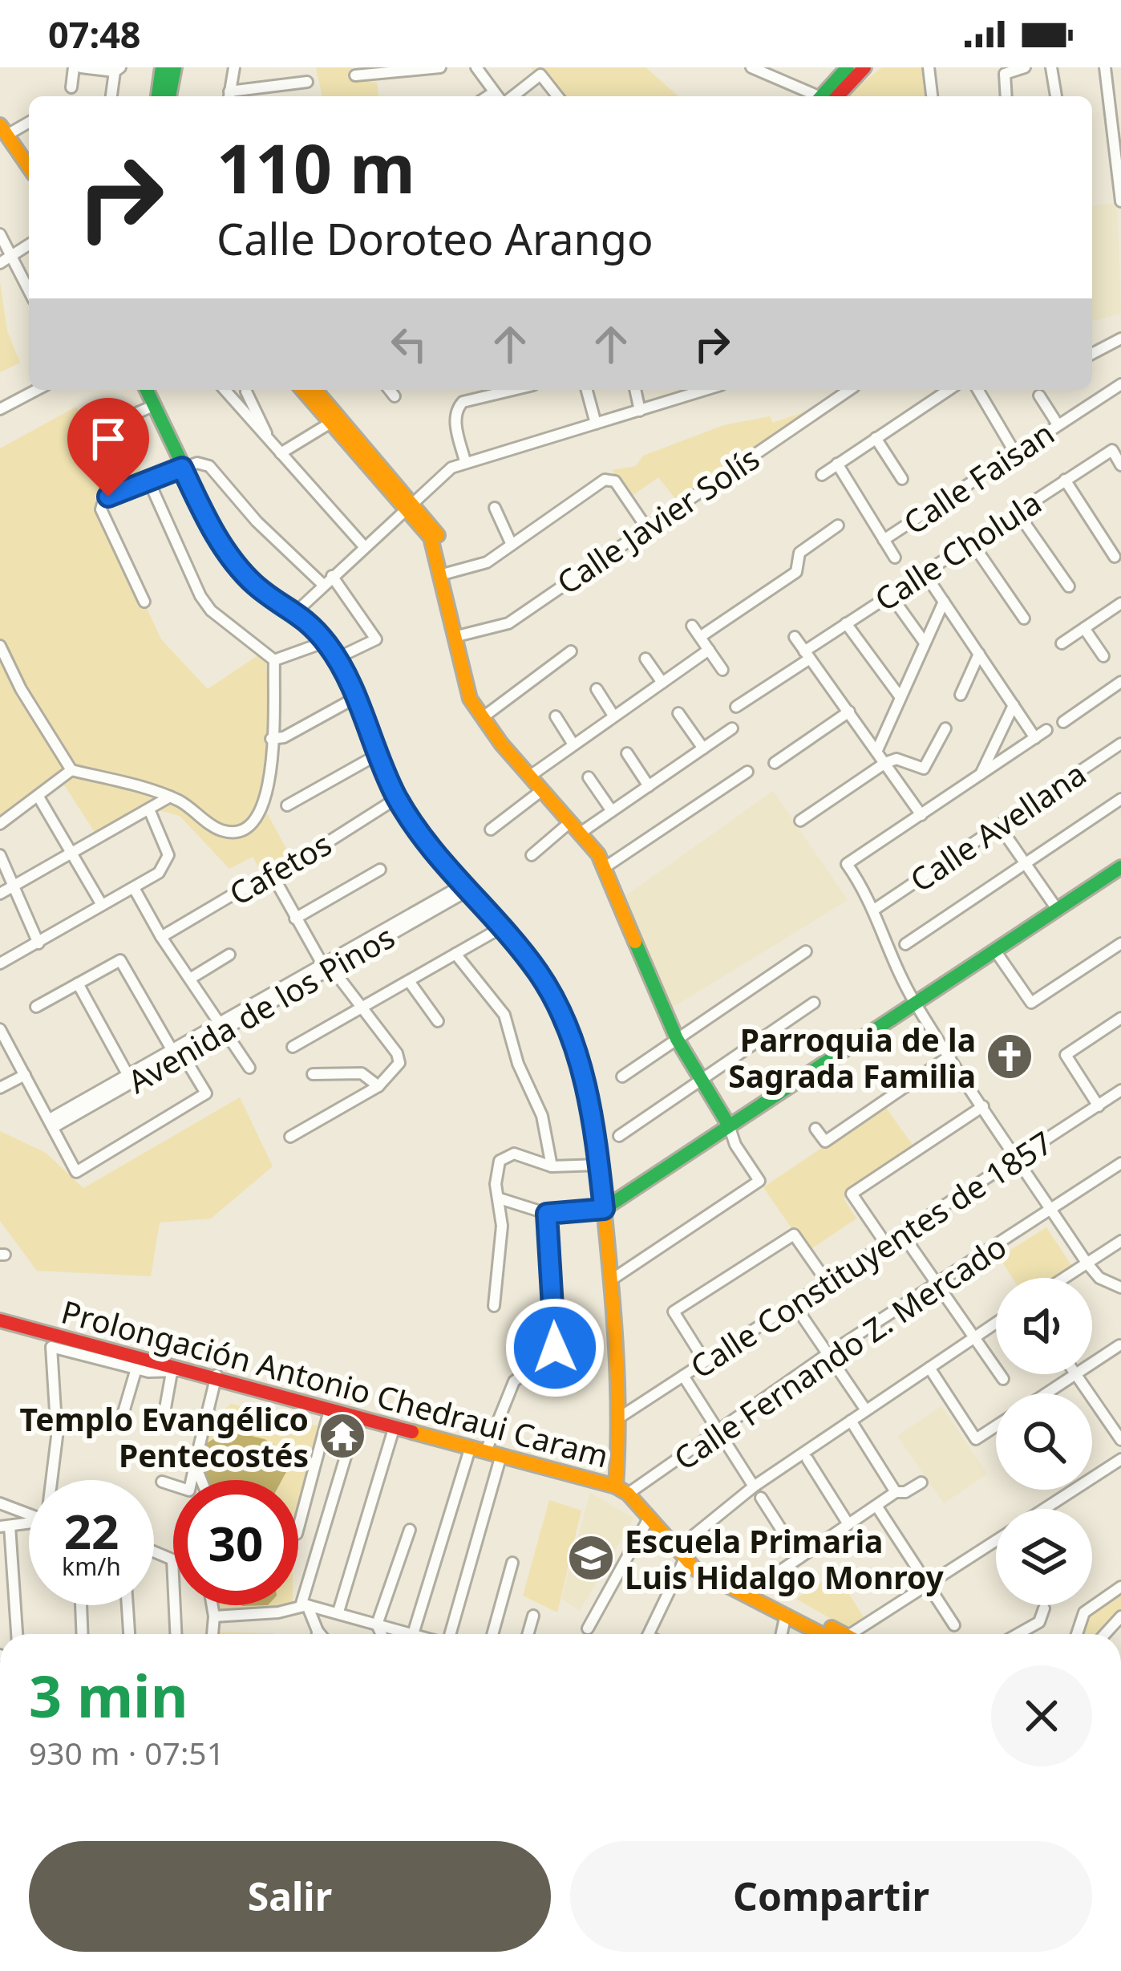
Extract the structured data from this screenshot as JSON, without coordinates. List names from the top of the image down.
{
  "streets": {
    "main road": ["Prolongación Antonio Chedraui Caram"],
    "street": [
      "Calle Faisan",
      "Calle Javier Solís",
      "Calle Cholula",
      "Calle Avellana",
      "Cafetos",
      "Avenida de los Pinos",
      "Calle Constituyentes de 1857",
      "Calle Fernando Z. Mercado"
    ]
  },
  "crossings": [
    ["Calle Fernando Z. Mercado", "Prolongación Antonio Chedraui Caram"]
  ],
  "places": {
    "church": ["Parroquia de la Sagrada Familia"],
    "temple": ["Templo Evangélico Pentecostés"],
    "school or university": ["Escuela Primaria Luis Hidalgo Monroy"]
  },
  "page": {
    "status": "07:48",
    "turn": ["110 m", "Calle Doroteo Arango"],
    "speed": "22 km/h",
    "limit": "30",
    "heading": ["3 min", "930 m · 07:51"],
    "buttons": ["Salir", "Compartir"]
  }
}
